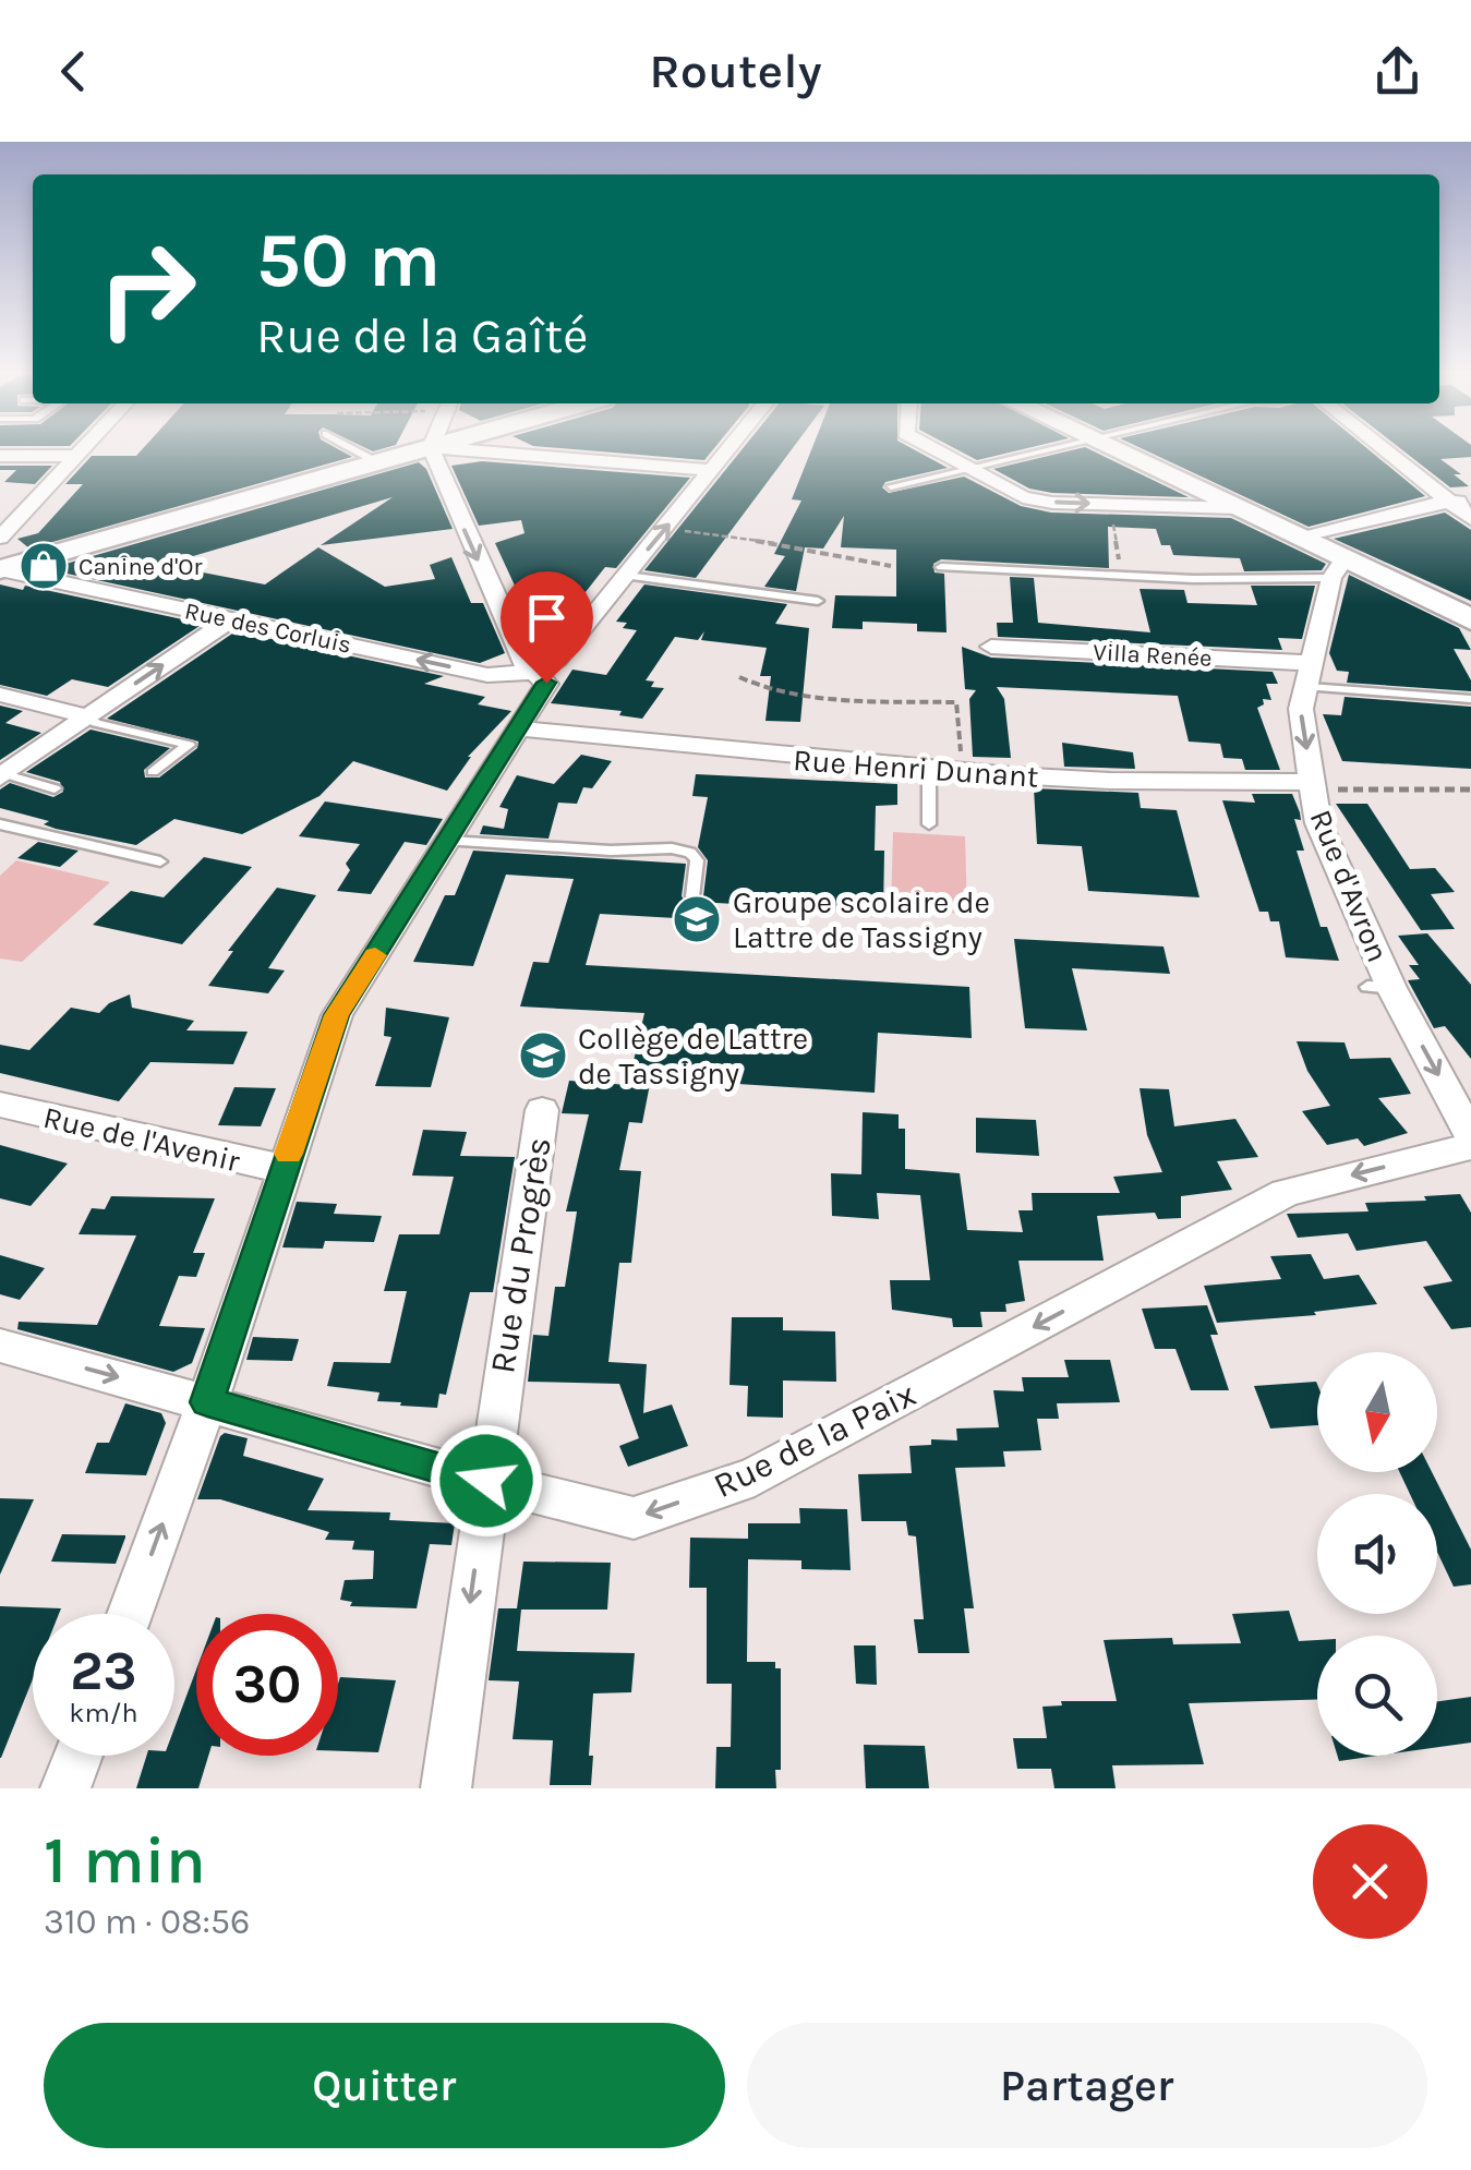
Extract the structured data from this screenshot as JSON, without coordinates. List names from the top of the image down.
{
  "streets": {
    "street": [
      "Rue des Corluis",
      "Villa Renée",
      "Rue Henri Dunant",
      "Rue d'Avron",
      "Rue de l'Avenir",
      "Rue du Progrès",
      "Rue de la Paix"
    ]
  },
  "crossings": [
    ["Villa Renée", "Rue d'Avron"],
    ["Rue Henri Dunant", "Rue d'Avron"],
    ["Rue du Progrès", "Rue de la Paix"]
  ],
  "one_way": ["Rue d'Avron", "Rue du Progrès"],
  "places": {
    "shop": ["Canine d'Or"],
    "school or university": ["Groupe scolaire de Lattre de Tassigny", "Collège de Lattre de Tassigny"]
  },
  "north": "bottom",
  "page": {
    "header": "Routely",
    "turn": ["50 m", "Rue de la Gaîté"],
    "speed": "23 km/h",
    "limit": "30",
    "heading": ["1 min", "310 m · 08:56"],
    "buttons": ["Quitter", "Partager"]
  }
}
